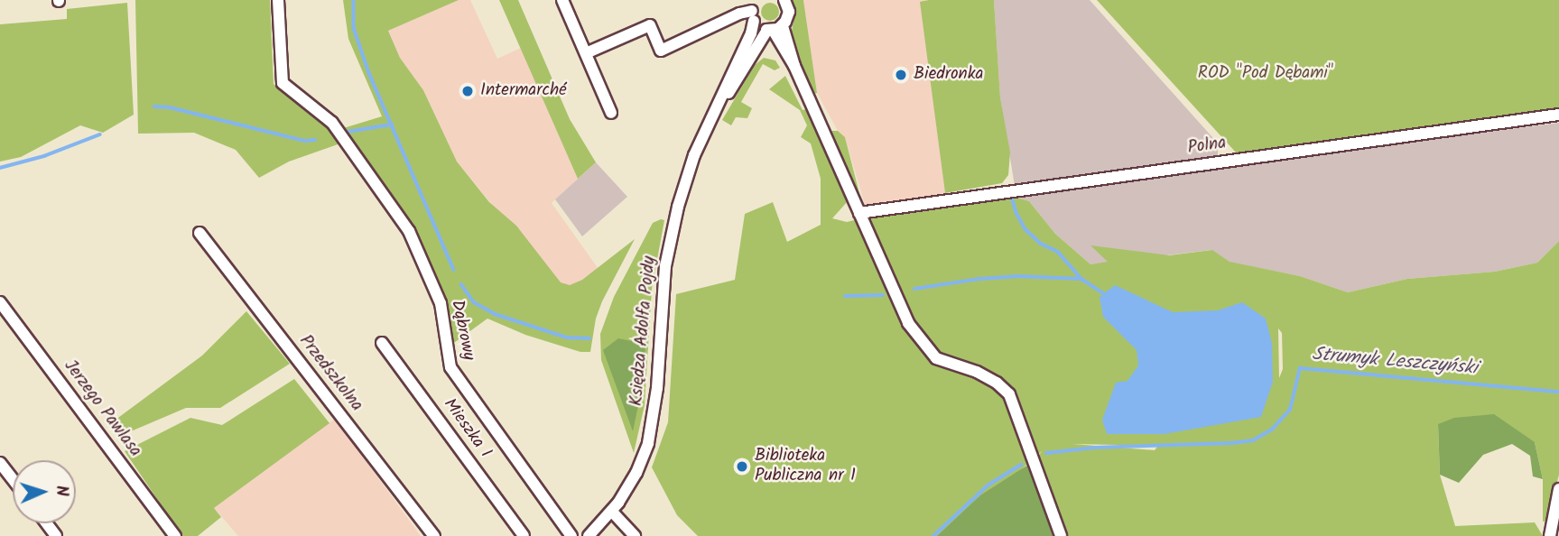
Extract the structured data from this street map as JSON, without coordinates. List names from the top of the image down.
{
  "streets": {
    "street": [
      "Polna",
      "Dąbrowy",
      "Księdza Adolfa Pojdy",
      "Przedszkolna",
      "Jerzego Pawlasa",
      "Mieszka I"
    ]
  },
  "water": ["Strumyk Leszczyński"],
  "parks": ["ROD \"Pod Dębami\""],
  "places": ["Biedronka", "Intermarché", "Biblioteka Publiczna nr 1"],
  "north": "right"
}
